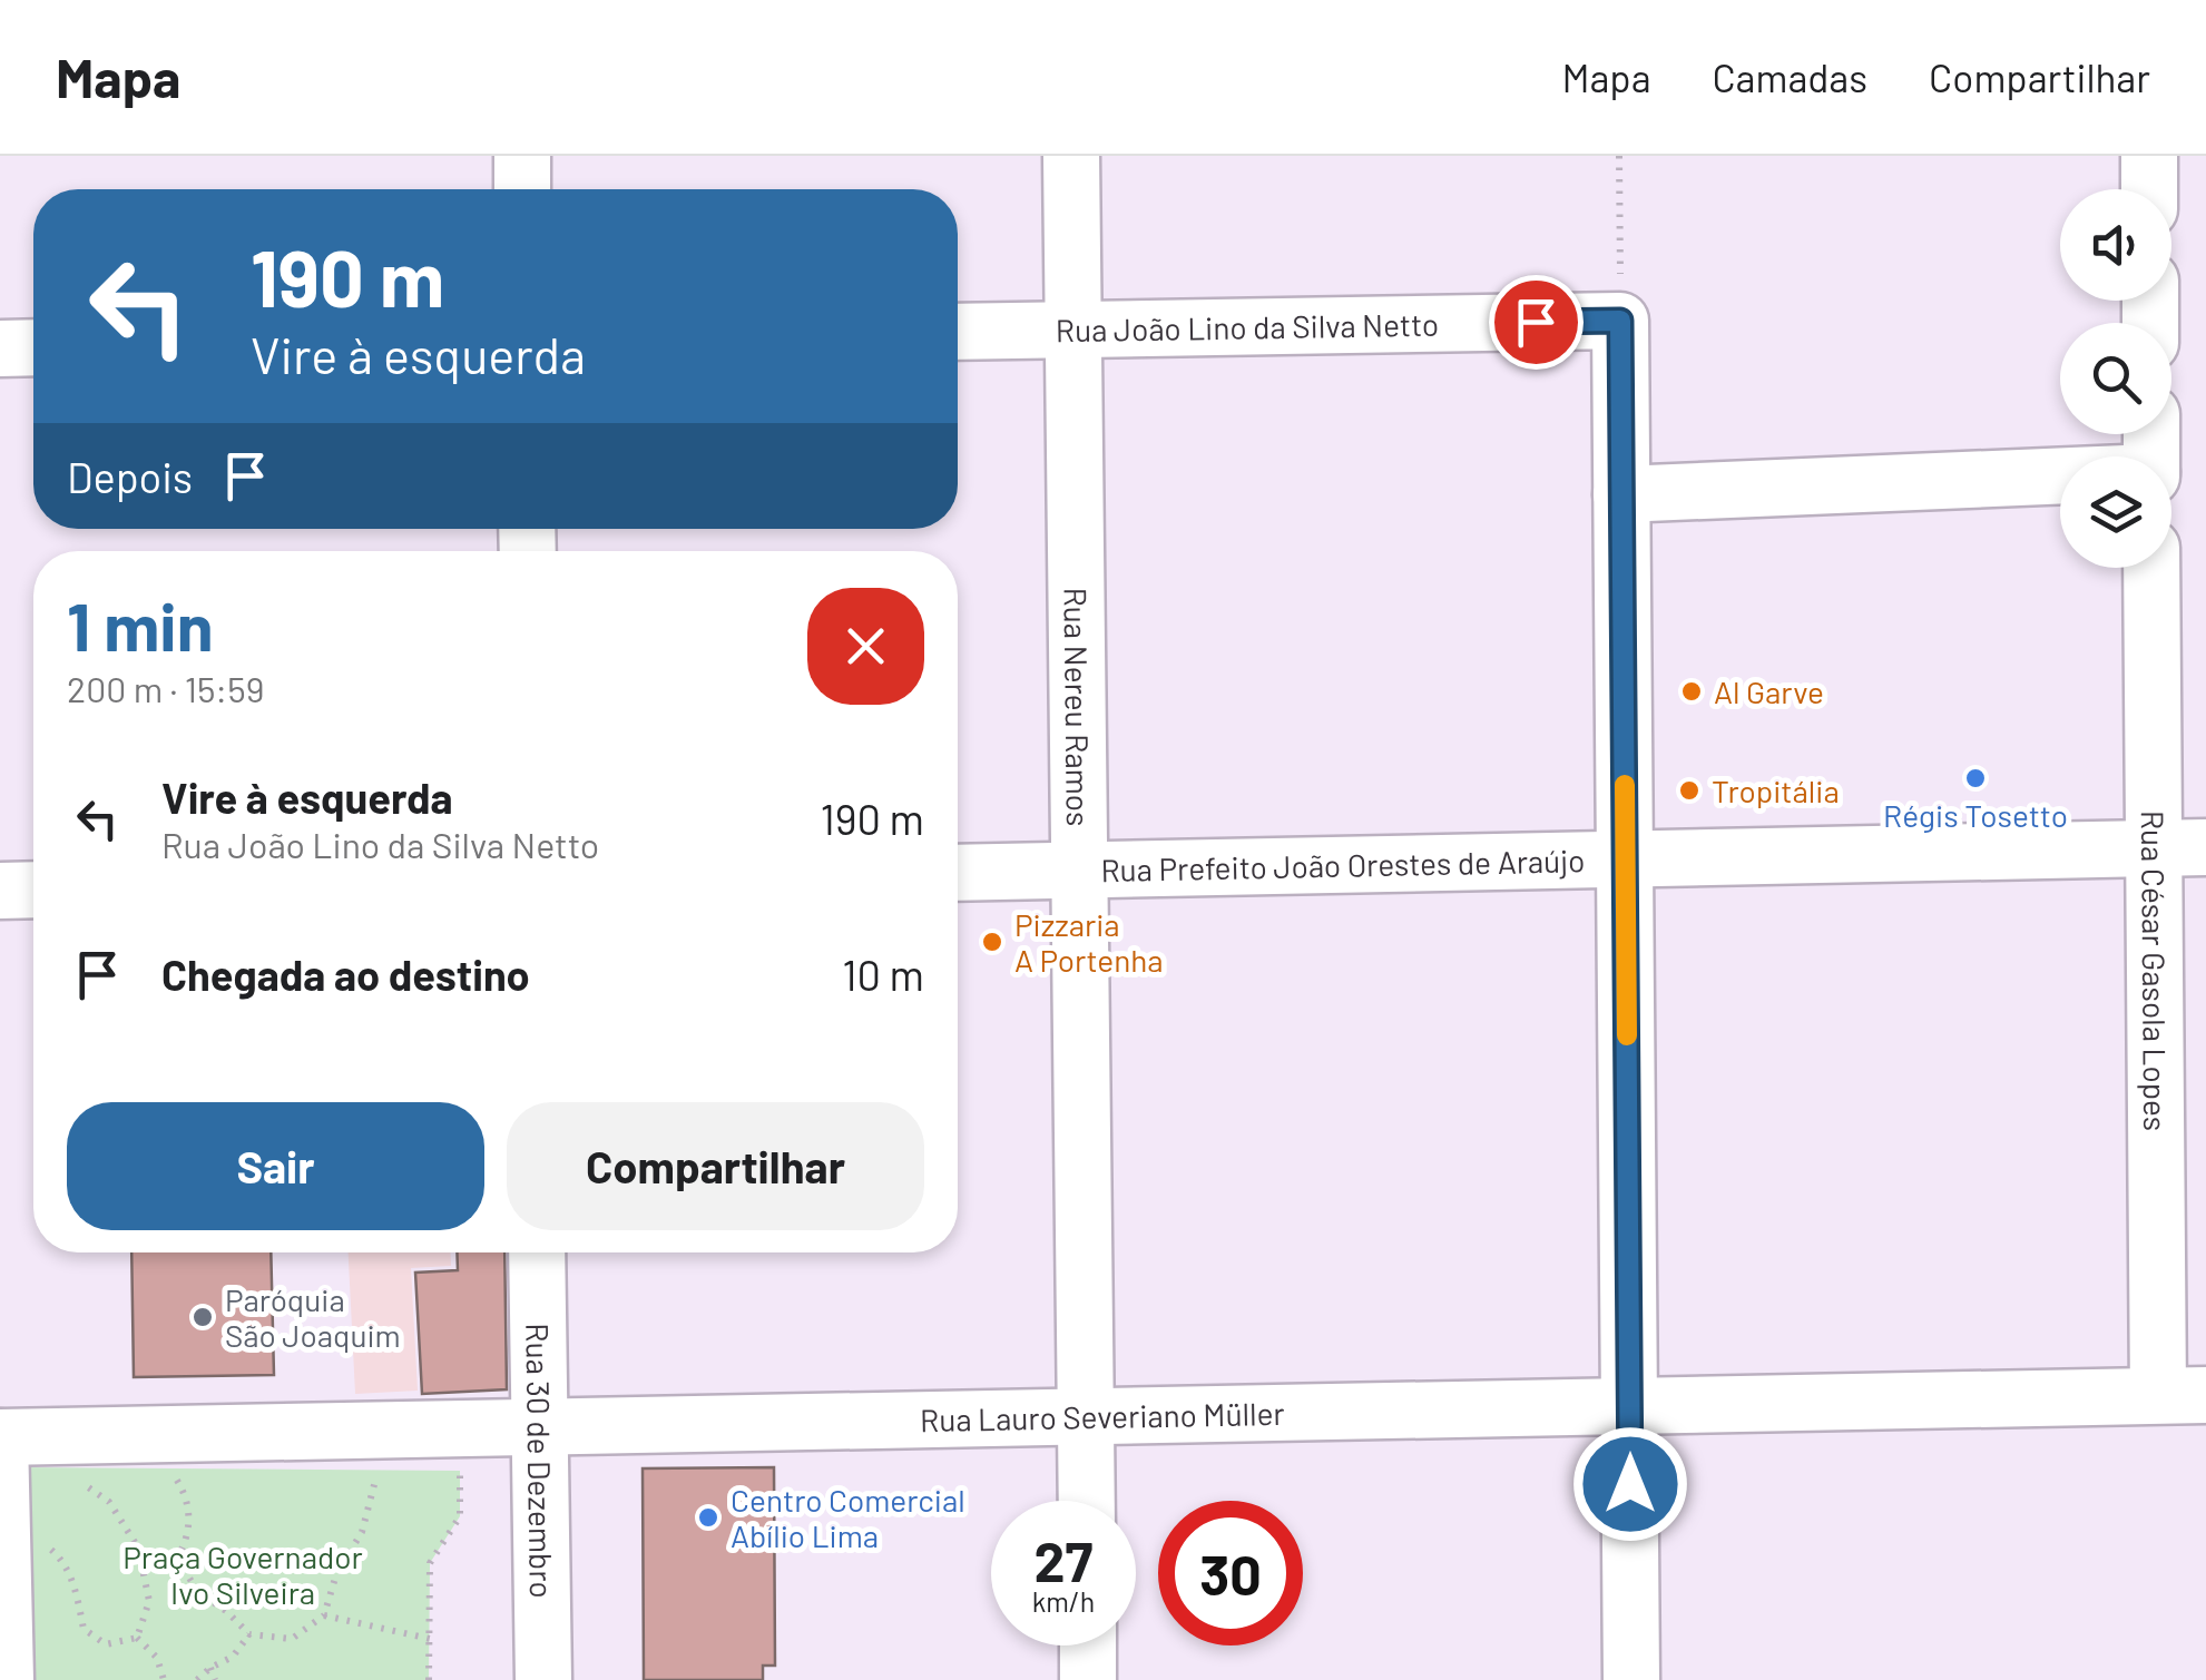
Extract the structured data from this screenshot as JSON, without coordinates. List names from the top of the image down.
{
  "streets": {
    "street": [
      "Rua João Lino da Silva Netto",
      "Rua Nereu Ramos",
      "Rua Prefeito João Orestes de Araújo",
      "Rua César Gasola Lopes",
      "Rua Lauro Severiano Müller",
      "Rua 30 de Dezembro"
    ]
  },
  "crossings": [
    ["Rua João Lino da Silva Netto", "Rua Nereu Ramos"],
    ["Rua Nereu Ramos", "Rua Prefeito João Orestes de Araújo"],
    ["Rua Nereu Ramos", "Rua Lauro Severiano Müller"],
    ["Rua Prefeito João Orestes de Araújo", "Rua César Gasola Lopes"],
    ["Rua César Gasola Lopes", "Rua Lauro Severiano Müller"],
    ["Rua Lauro Severiano Müller", "Rua 30 de Dezembro"]
  ],
  "parks": ["Praça Governador Ivo Silveira"],
  "places": [
    "Al Garve",
    "Régis Tosetto",
    "Tropitália",
    "Pizzaria A Portenha",
    "Paróquia São Joaquim",
    "Centro Comercial Abílio Lima"
  ],
  "page": {
    "header": "Mapa",
    "nav": ["Mapa", "Camadas", "Compartilhar"],
    "turn": ["190 m", "Vire à esquerda"],
    "then": "Depois",
    "heading": ["1 min", "200 m · 15:59"],
    "list": [
      {
        "name": "Vire à esquerda",
        "note": "Rua João Lino da Silva Netto",
        "value": "190 m"
      },
      {
        "name": "Chegada ao destino",
        "value": "10 m"
      }
    ],
    "buttons": ["Sair", "Compartilhar"],
    "speed": "27 km/h",
    "limit": "30"
  }
}
